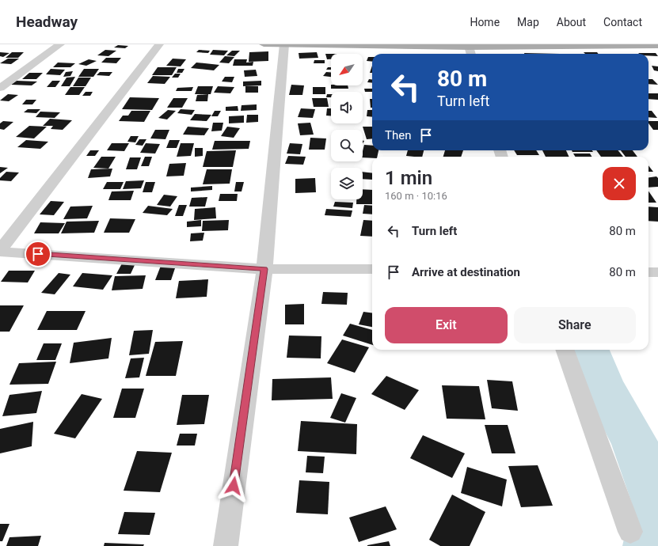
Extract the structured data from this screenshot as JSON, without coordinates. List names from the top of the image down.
{
  "north": "bottom left",
  "page": {
    "header": "Headway",
    "nav": [
      "Home",
      "Map",
      "About",
      "Contact"
    ],
    "turn": ["80 m", "Turn left"],
    "then": "Then",
    "heading": ["1 min", "160 m · 10:16"],
    "list": [
      {
        "name": "Turn left",
        "value": "80 m"
      },
      {
        "name": "Arrive at destination",
        "value": "80 m"
      }
    ],
    "buttons": ["Exit", "Share"]
  }
}
